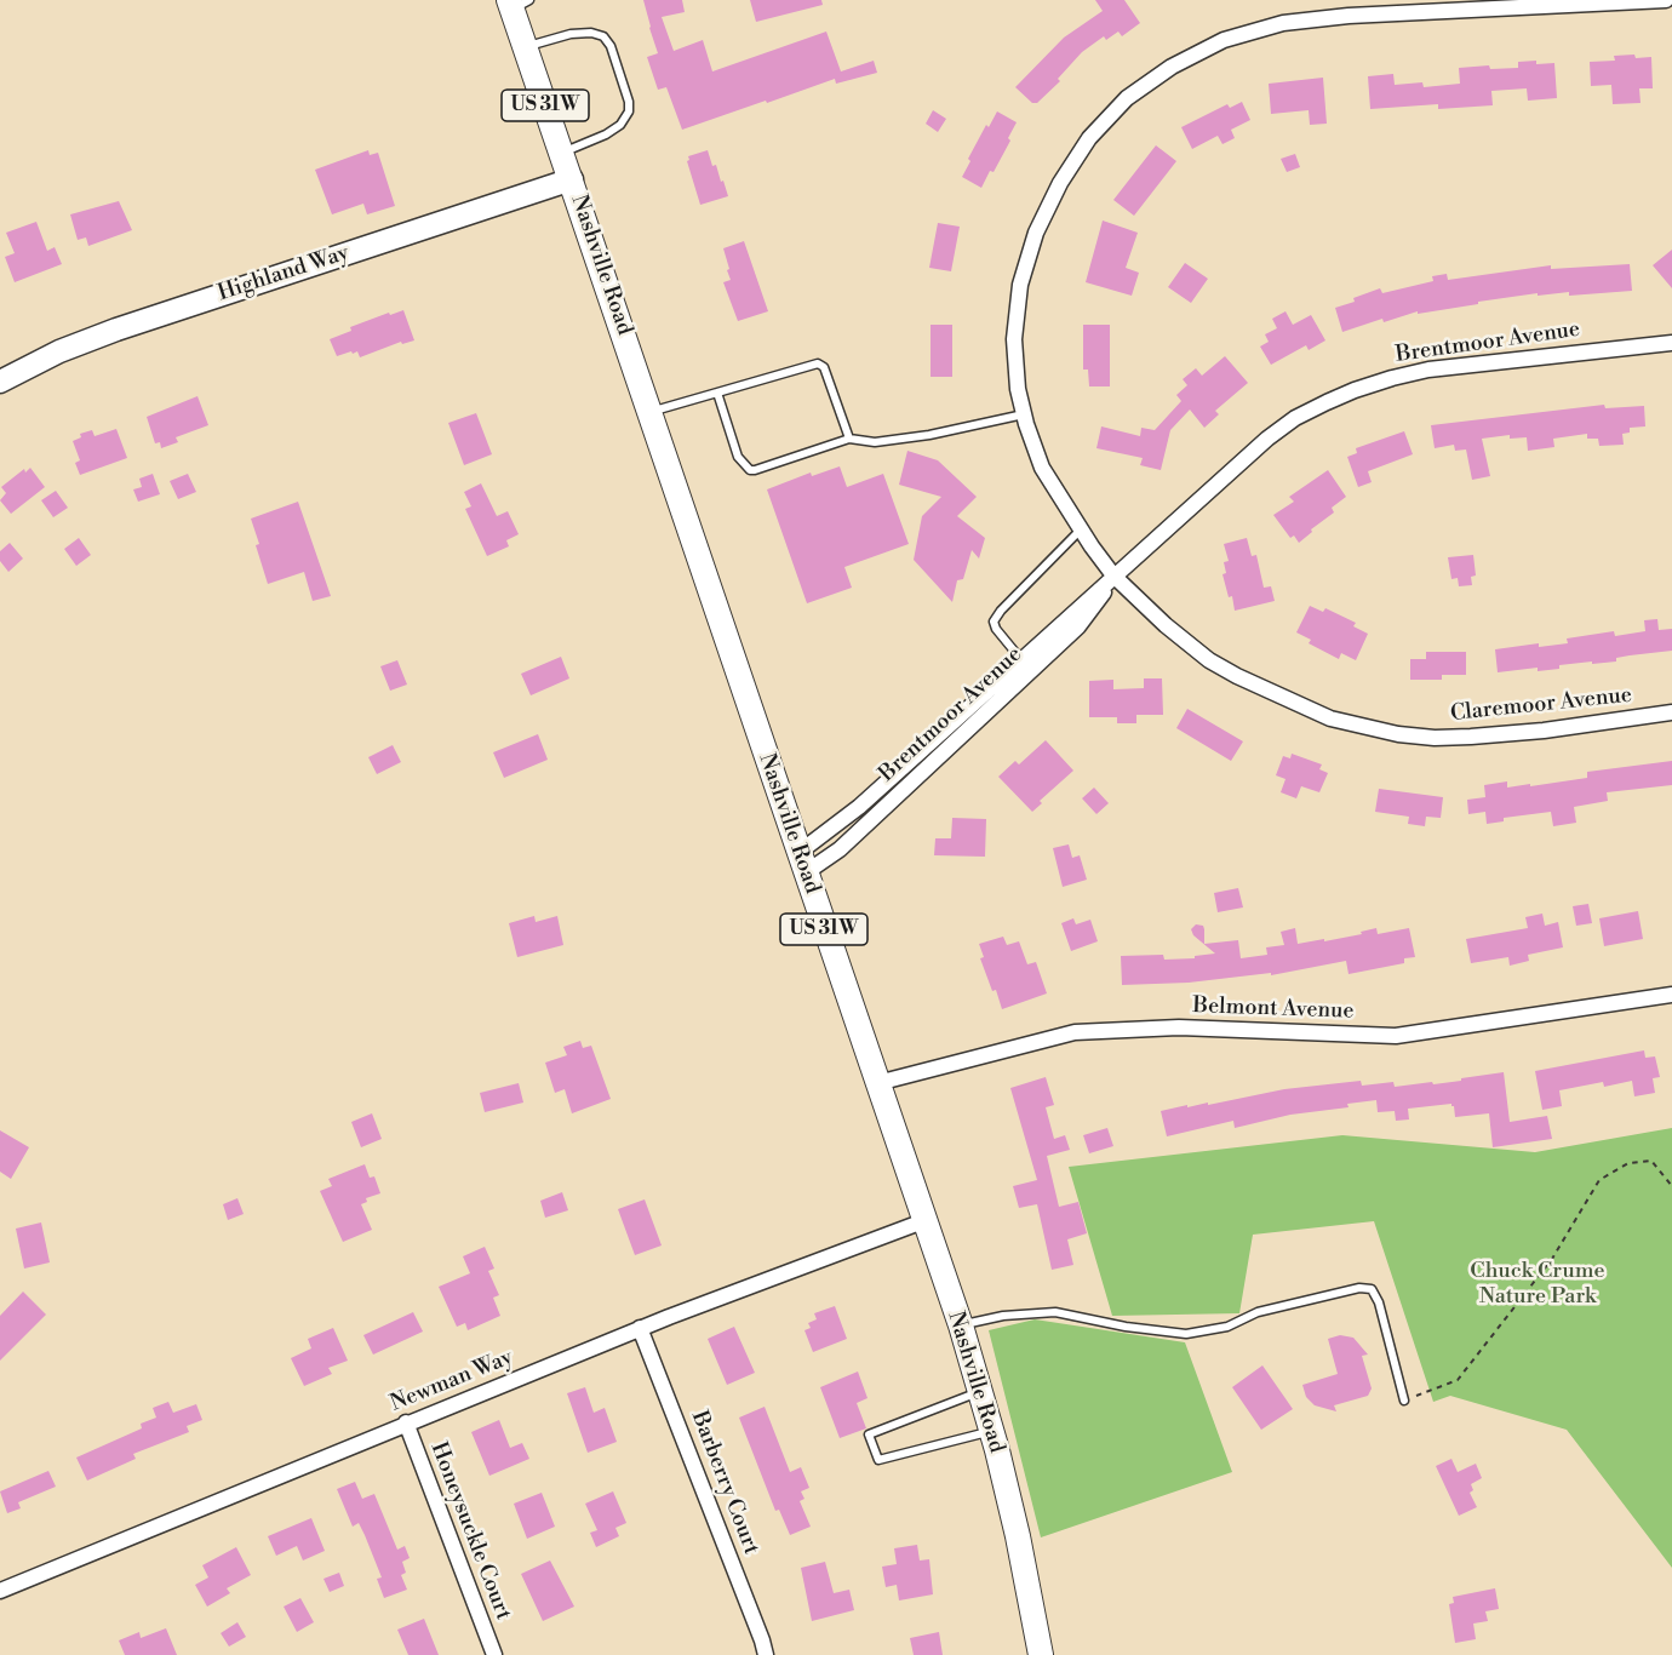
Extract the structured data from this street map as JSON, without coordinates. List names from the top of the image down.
{
  "streets": {
    "main road": ["US 31W", "Nashville Road"],
    "street": [
      "Highland Way",
      "Brentmoor Avenue",
      "Claremoor Avenue",
      "Belmont Avenue",
      "Newman Way",
      "Barberry Court",
      "Honeysuckle Court"
    ]
  },
  "crossings": [
    ["Nashville Road", "Highland Way"],
    ["Nashville Road", "Brentmoor Avenue"],
    ["Nashville Road", "Belmont Avenue"],
    ["Nashville Road", "Newman Way"],
    ["Brentmoor Avenue", "Claremoor Avenue"],
    ["Newman Way", "Barberry Court"],
    ["Newman Way", "Honeysuckle Court"]
  ],
  "parks": ["Chuck Crume Nature Park"]
}
